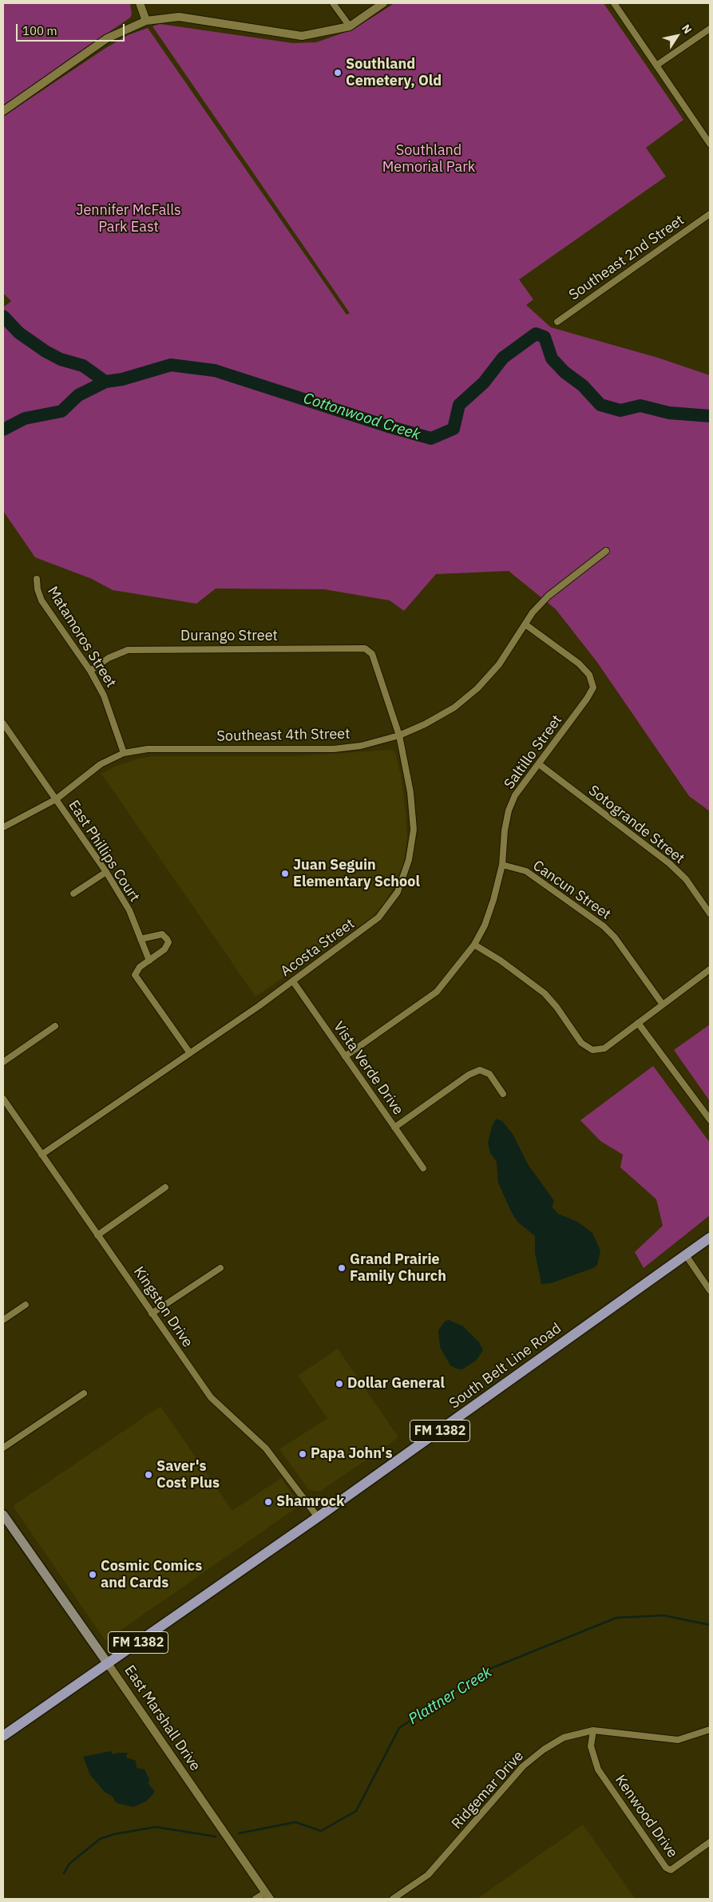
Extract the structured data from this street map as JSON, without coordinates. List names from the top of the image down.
{
  "streets": {
    "main road": ["South Belt Line Road", "FM 1382", "East Marshall Drive"],
    "street": [
      "Southeast 2nd Street",
      "Durango Street",
      "Matamoros Street",
      "Southeast 4th Street",
      "Saltillo Street",
      "Sotogrande Street",
      "East Phillips Court",
      "Cancun Street",
      "Acosta Street",
      "Vista Verde Drive",
      "Kingston Drive",
      "Ridgemar Drive",
      "Kenwood Drive"
    ]
  },
  "crossings": [
    ["Durango Street", "Matamoros Street"],
    ["Durango Street", "Acosta Street"],
    ["Matamoros Street", "Southeast 4th Street"],
    ["Southeast 4th Street", "Saltillo Street"],
    ["Southeast 4th Street", "East Phillips Court"],
    ["Southeast 4th Street", "Acosta Street"],
    ["Saltillo Street", "Sotogrande Street"],
    ["Saltillo Street", "Cancun Street"],
    ["Saltillo Street", "Vista Verde Drive"],
    ["Acosta Street", "Vista Verde Drive"],
    ["Acosta Street", "Kingston Drive"],
    ["Kingston Drive", "South Belt Line Road"],
    ["South Belt Line Road", "East Marshall Drive"],
    ["Ridgemar Drive", "Kenwood Drive"]
  ],
  "water": ["Cottonwood Creek", "Plattner Creek"],
  "parks": ["Southland Memorial Park", "Jennifer McFalls Park East"],
  "places": [
    "Southland Cemetery, Old",
    "Juan Seguin Elementary School",
    "Grand Prairie Family Church",
    "Dollar General",
    "Papa John's",
    "Saver's Cost Plus",
    "Shamrock",
    "Cosmic Comics and Cards"
  ],
  "scale_bar": "100 m",
  "north": "top right"
}
